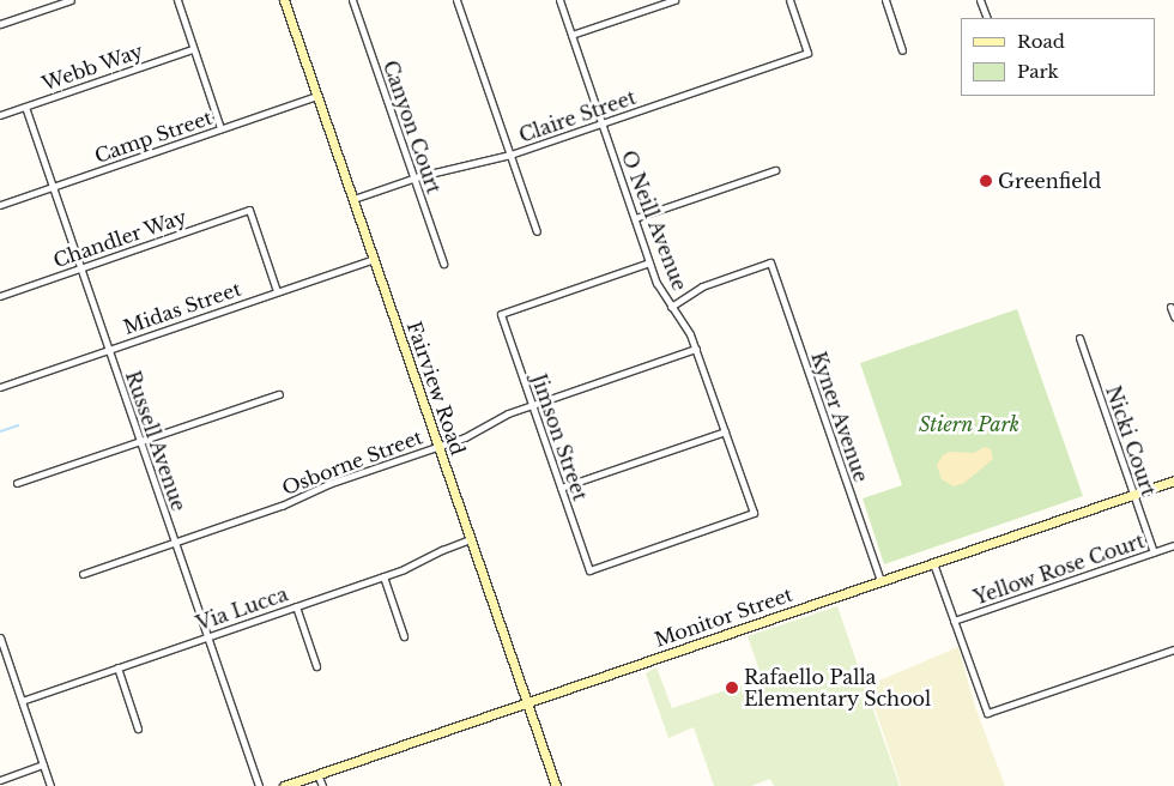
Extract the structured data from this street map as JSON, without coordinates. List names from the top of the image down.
{
  "streets": {
    "street": [
      "Webb Way",
      "Claire Street",
      "Canyon Court",
      "Camp Street",
      "O Neill Avenue",
      "Chandler Way",
      "Midas Street",
      "Fairview Road",
      "Kyner Avenue",
      "Jimson Street",
      "Russell Avenue",
      "Nicki Court",
      "Osborne Street",
      "Yellow Rose Court",
      "Via Lucca",
      "Monitor Street"
    ]
  },
  "crossings": [
    ["Webb Way", "Russell Avenue"],
    ["Claire Street", "Canyon Court"],
    ["Claire Street", "O Neill Avenue"],
    ["Claire Street", "Fairview Road"],
    ["Camp Street", "Fairview Road"],
    ["Camp Street", "Russell Avenue"],
    ["O Neill Avenue", "Kyner Avenue"],
    ["O Neill Avenue", "Jimson Street"],
    ["O Neill Avenue", "Osborne Street"],
    ["Chandler Way", "Midas Street"],
    ["Chandler Way", "Russell Avenue"],
    ["Midas Street", "Fairview Road"],
    ["Midas Street", "Russell Avenue"],
    ["Fairview Road", "Osborne Street"],
    ["Fairview Road", "Via Lucca"],
    ["Fairview Road", "Monitor Street"],
    ["Kyner Avenue", "Monitor Street"],
    ["Jimson Street", "Osborne Street"],
    ["Russell Avenue", "Osborne Street"],
    ["Russell Avenue", "Via Lucca"],
    ["Nicki Court", "Yellow Rose Court"],
    ["Nicki Court", "Monitor Street"]
  ],
  "parks": ["Stiern Park"],
  "places": ["Greenfield", "Rafaello Palla Elementary School"],
  "legend": ["Road", "Park"]
}
